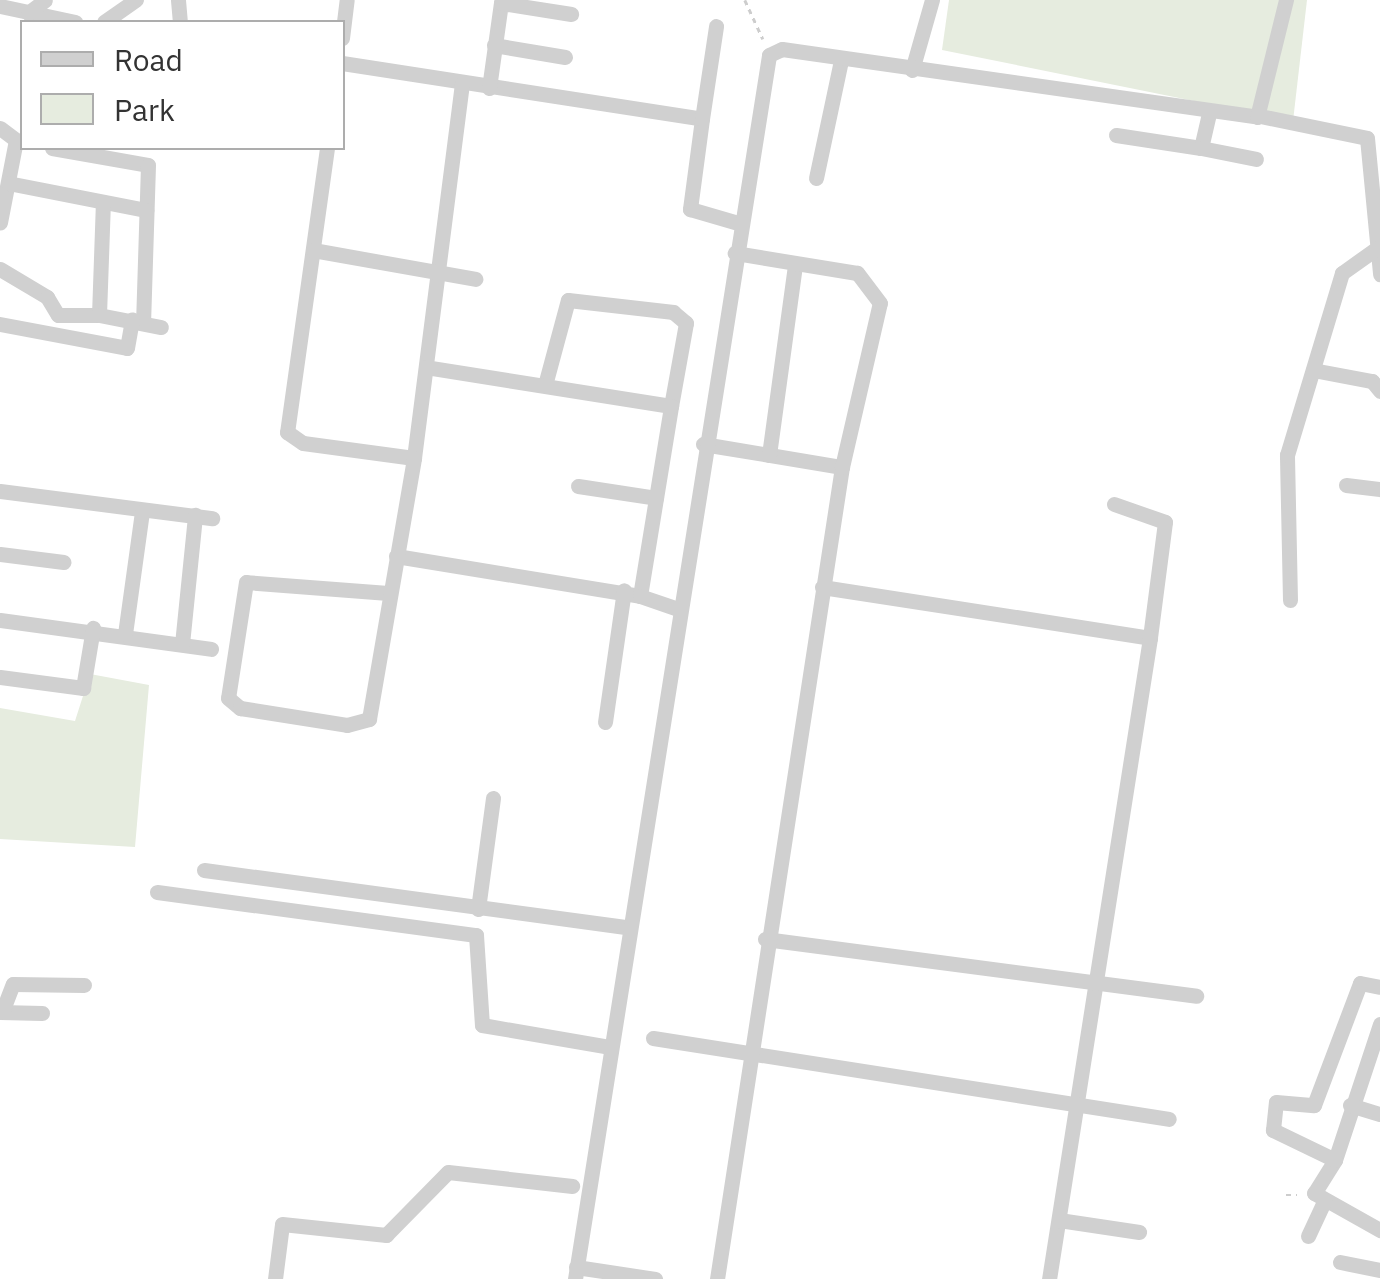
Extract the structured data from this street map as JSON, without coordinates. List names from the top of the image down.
{
  "legend": ["Road", "Park"]
}
